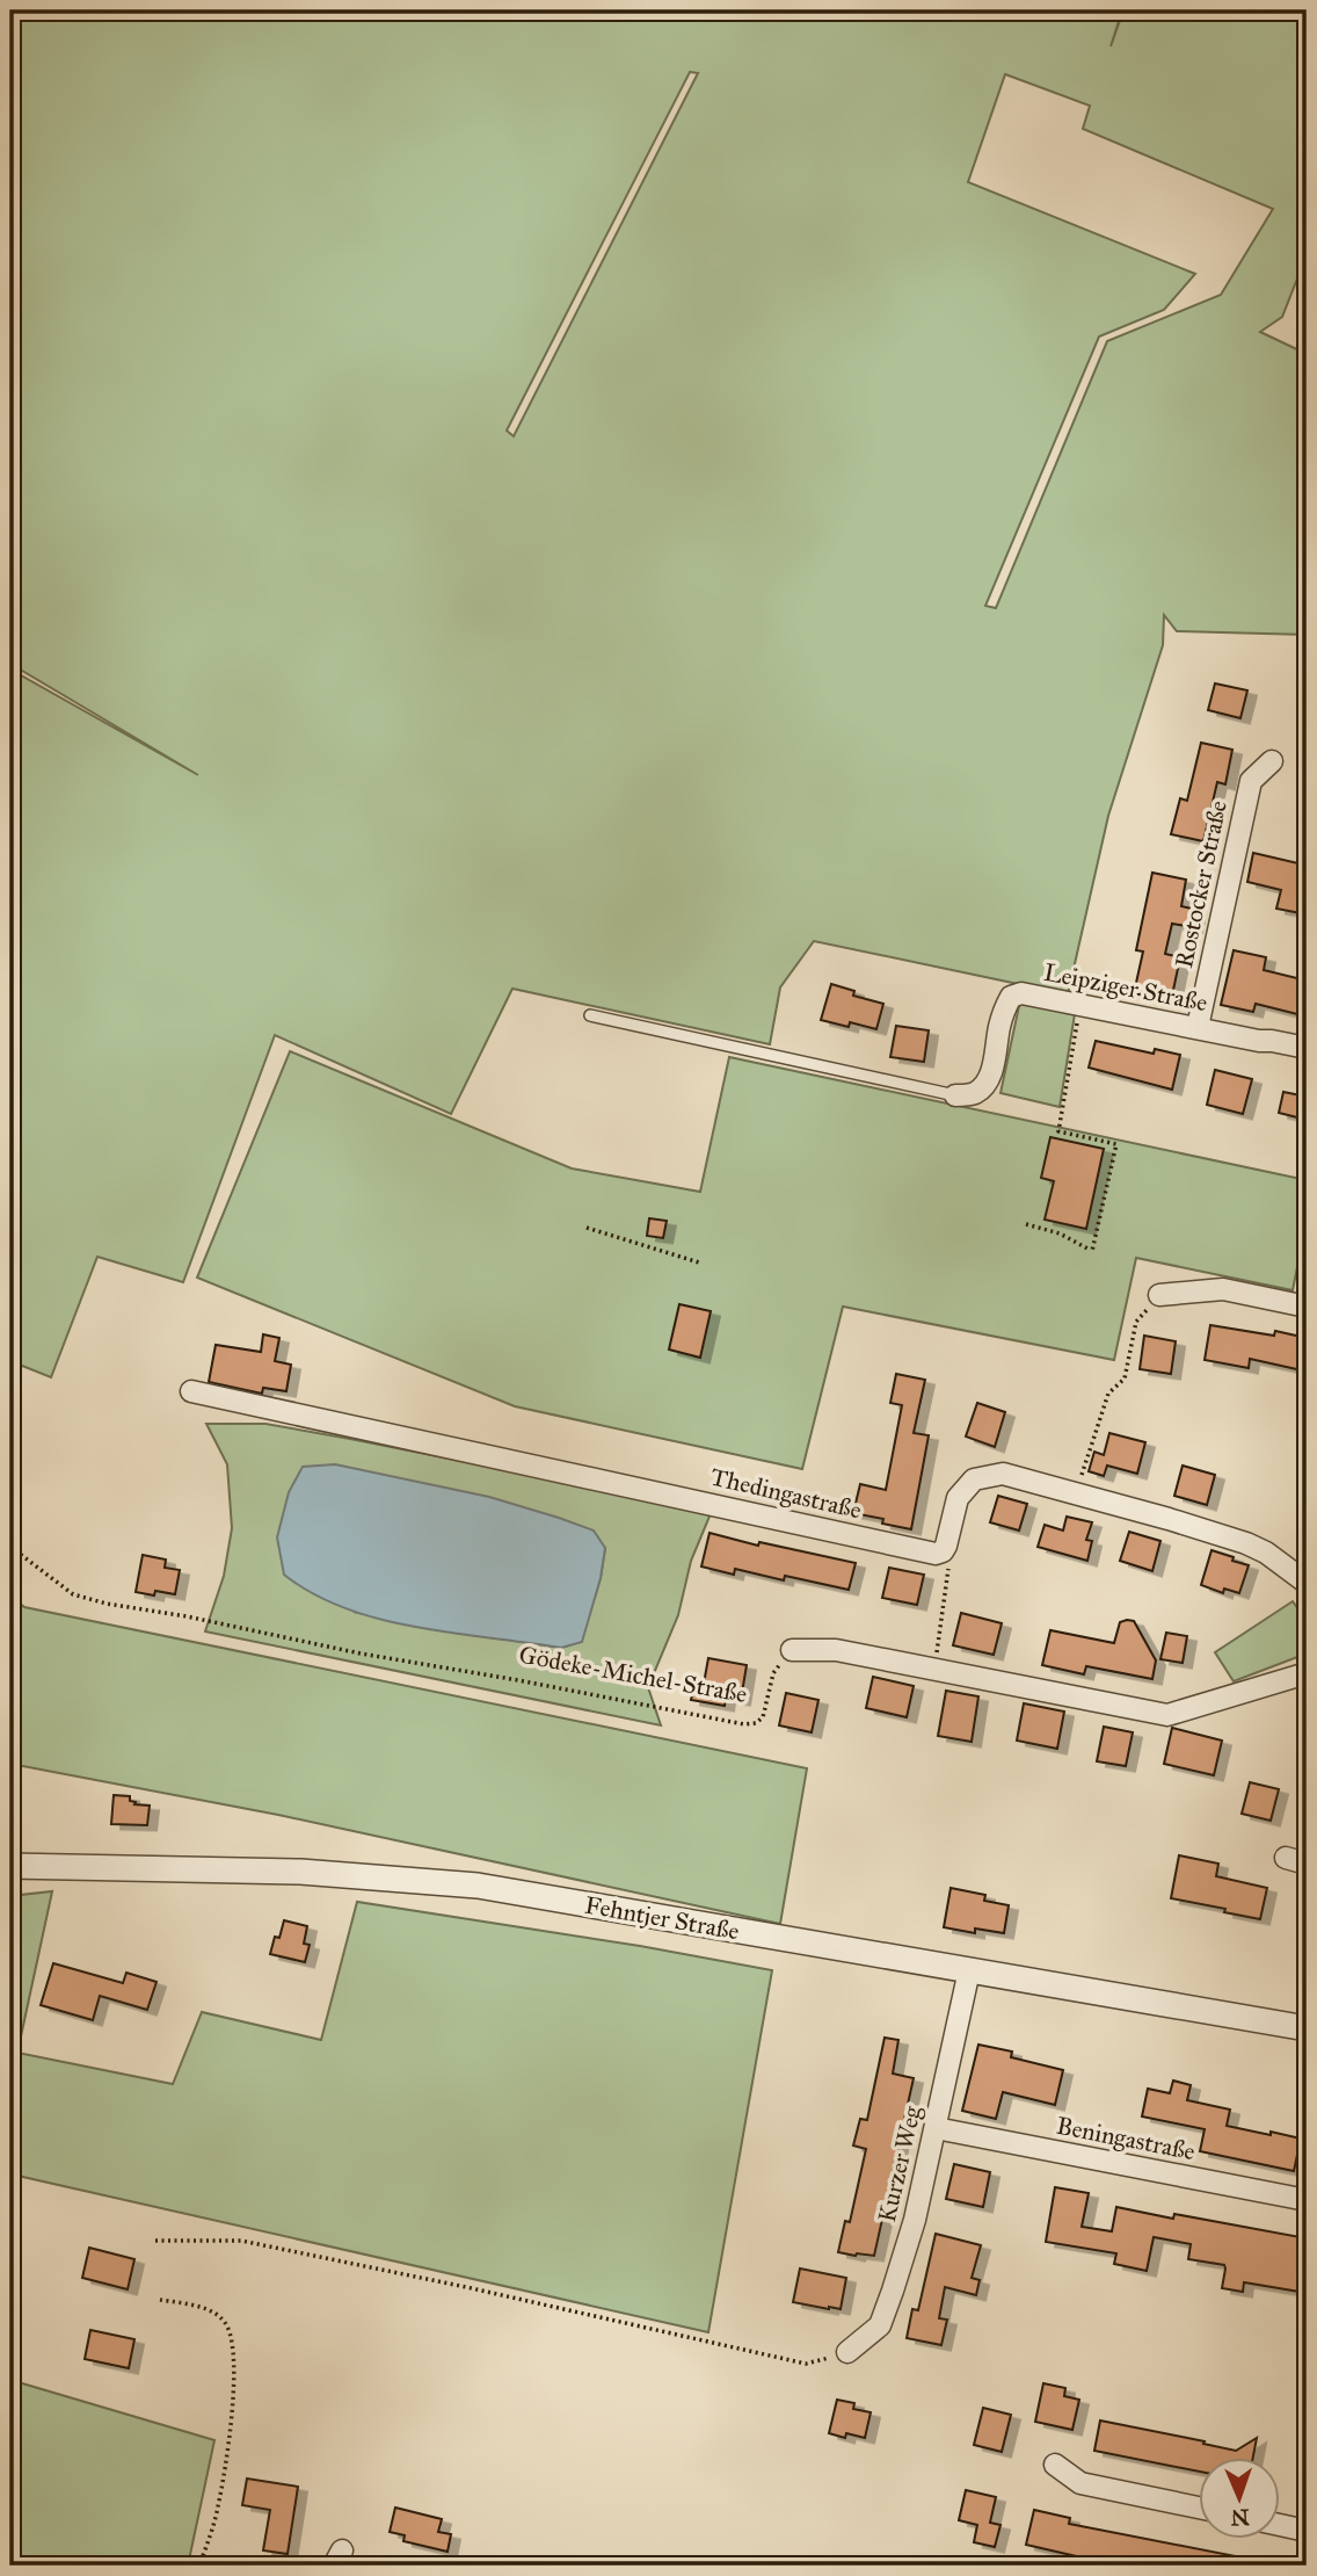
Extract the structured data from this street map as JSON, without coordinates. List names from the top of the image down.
{
  "streets": {
    "street": [
      "Rostocker Straße",
      "Leipziger Straße",
      "Thedingastraße",
      "Fehntjer Straße",
      "Beningastraße",
      "Kurzer Weg"
    ],
    "path": ["Gödeke-Michel-Straße"]
  },
  "crossings": [
    ["Rostocker Straße", "Leipziger Straße"],
    ["Fehntjer Straße", "Kurzer Weg"],
    ["Beningastraße", "Kurzer Weg"]
  ],
  "north": "bottom"
}
